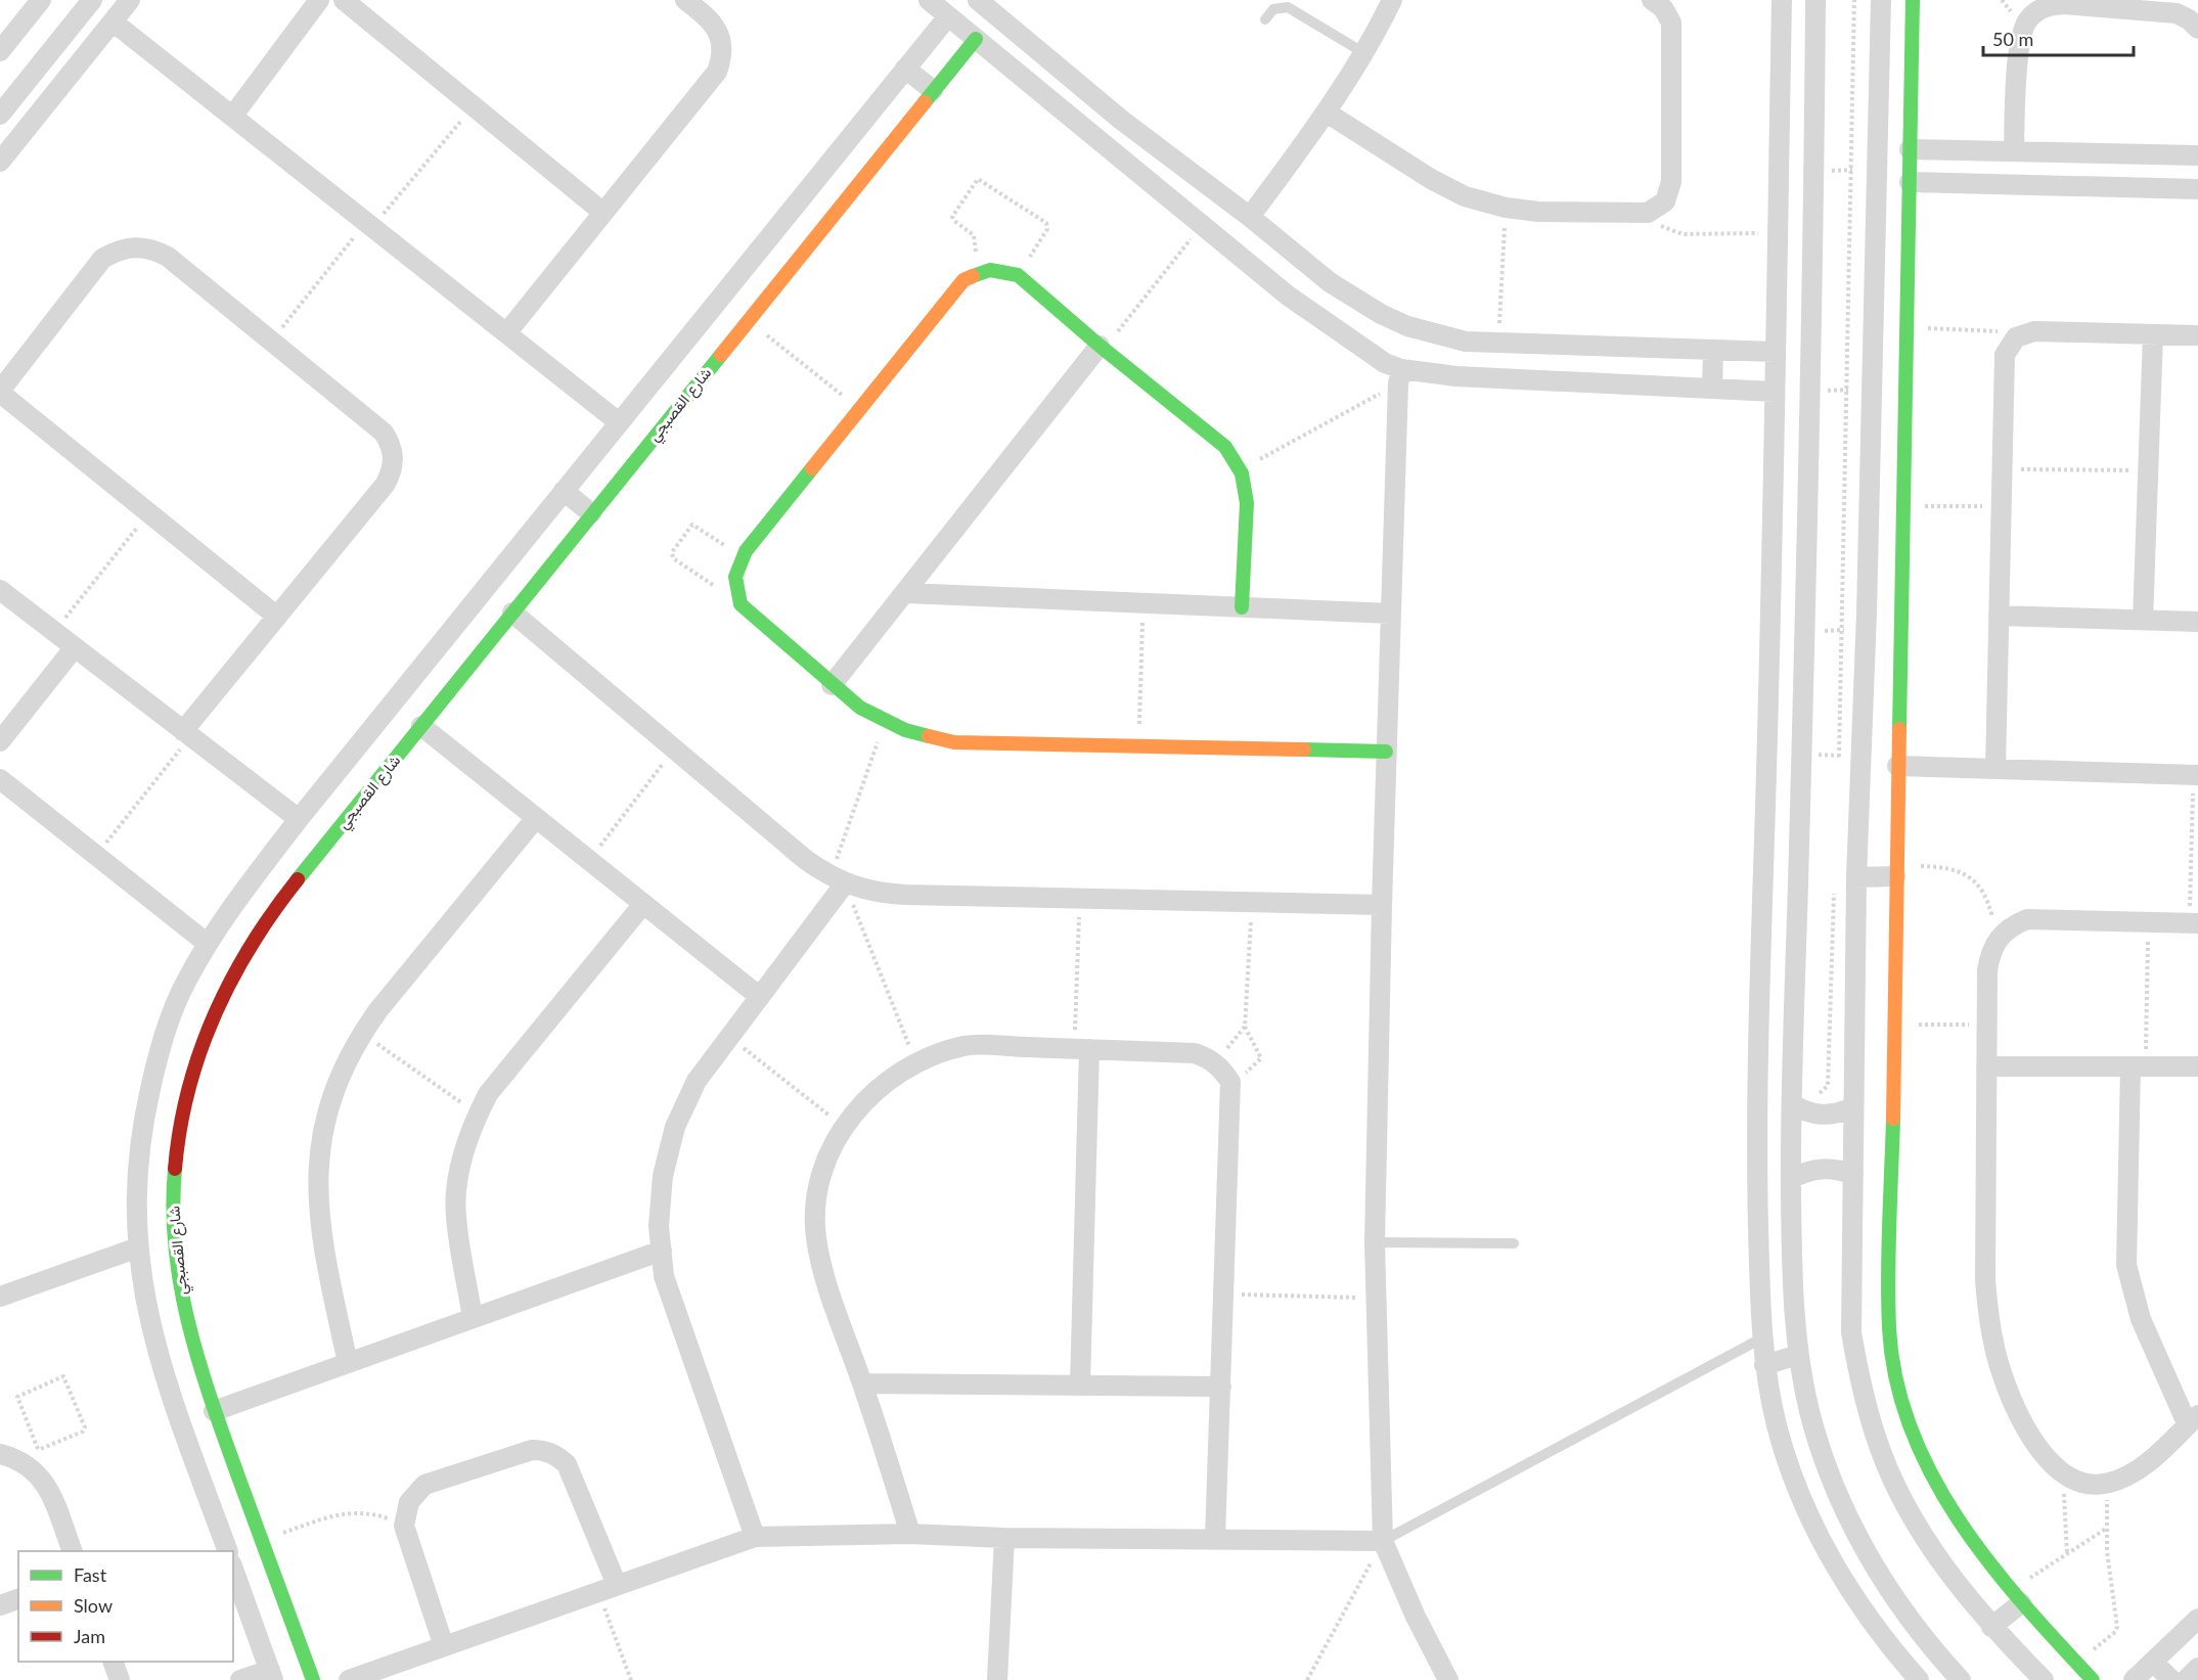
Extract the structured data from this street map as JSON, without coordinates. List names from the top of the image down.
{
  "streets": {
    "street": ["شارع القصبجي"]
  },
  "legend": ["Fast", "Slow", "Jam"],
  "scale_bar": "50 m"
}
